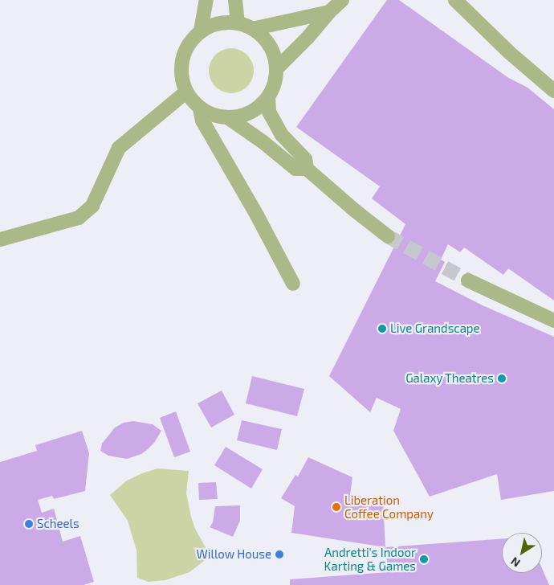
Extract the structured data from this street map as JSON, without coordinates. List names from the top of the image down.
{
  "places": [
    "Live Grandscape",
    "Galaxy Theatres",
    "Liberation Coffee Company",
    "Scheels",
    "Willow House",
    "Andretti's Indoor Karting & Games"
  ],
  "north": "bottom left"
}
